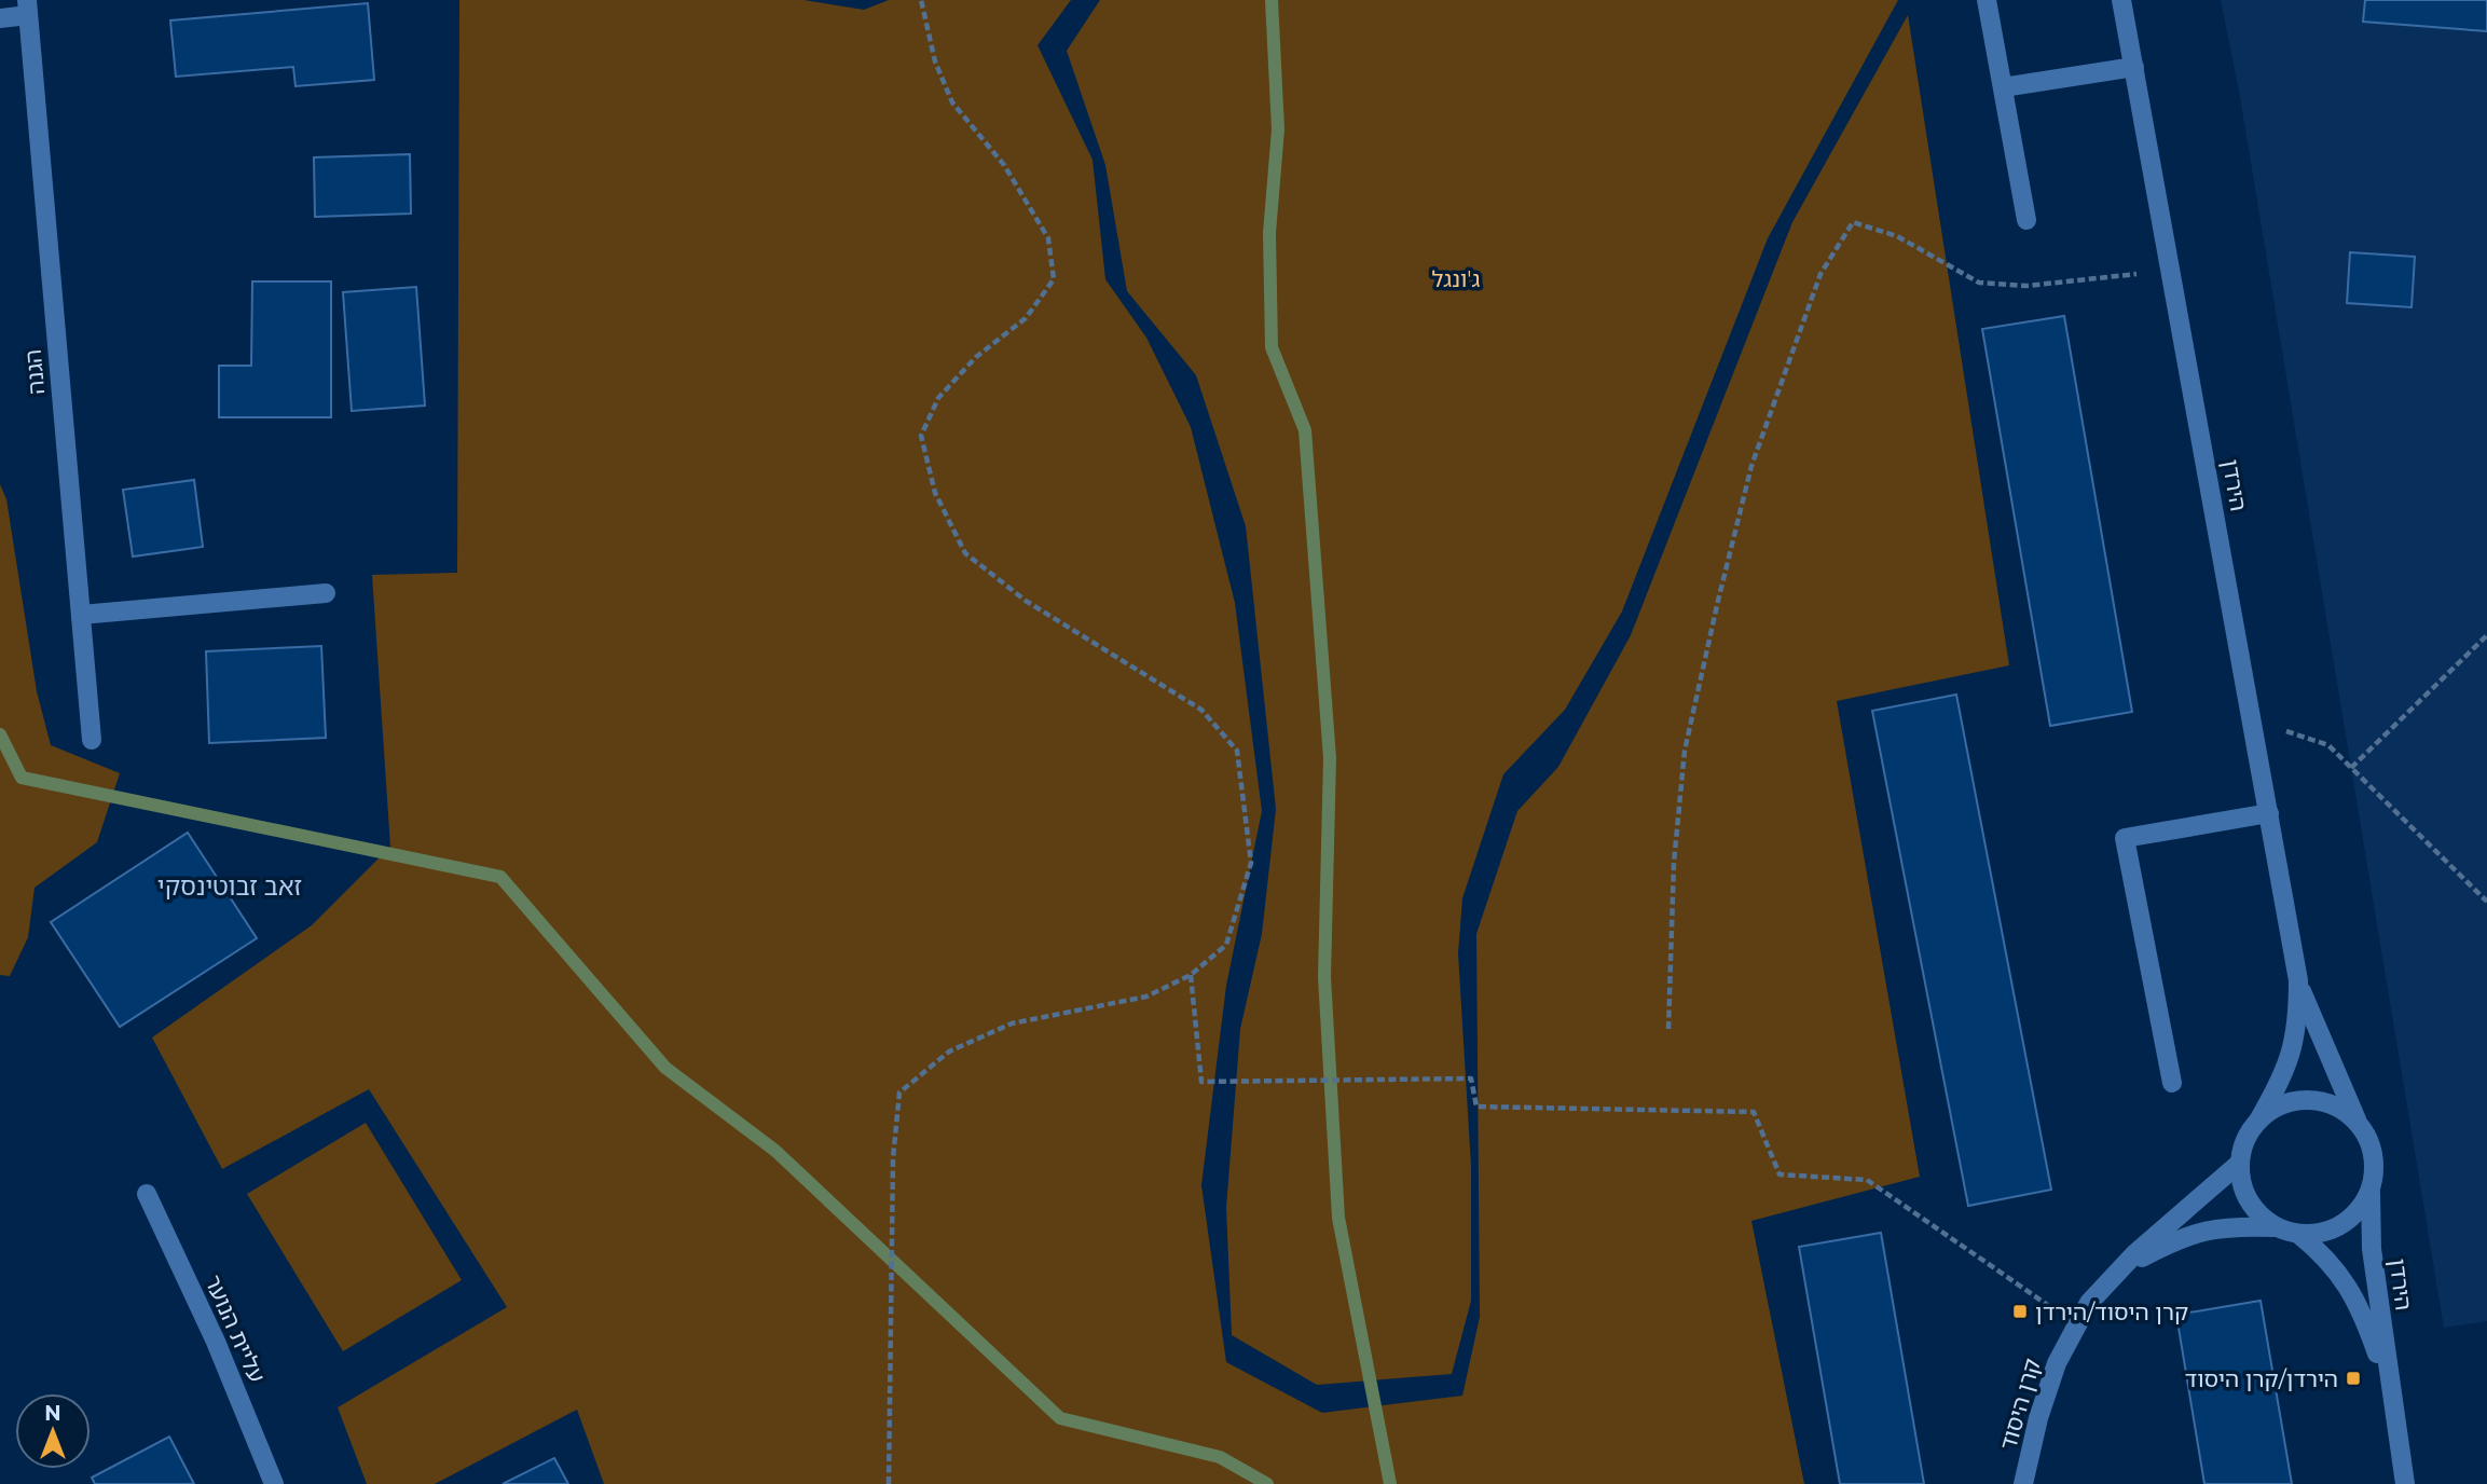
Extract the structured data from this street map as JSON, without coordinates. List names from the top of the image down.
{
  "streets": {
    "street": [
      "הגנה",
      "הירדן",
      "עליית הנוער",
      "קרן היסוד"
    ]
  },
  "crossings": [
    ["הירדן", "קרן היסוד"]
  ],
  "districts": ["זאב זבוטינסקי"],
  "parks": ["ג'ונגל"],
  "places": {
    "transit": ["קרן היסוד/הירדן", "הירדן/קרן היסוד"]
  },
  "north": "top"
}
